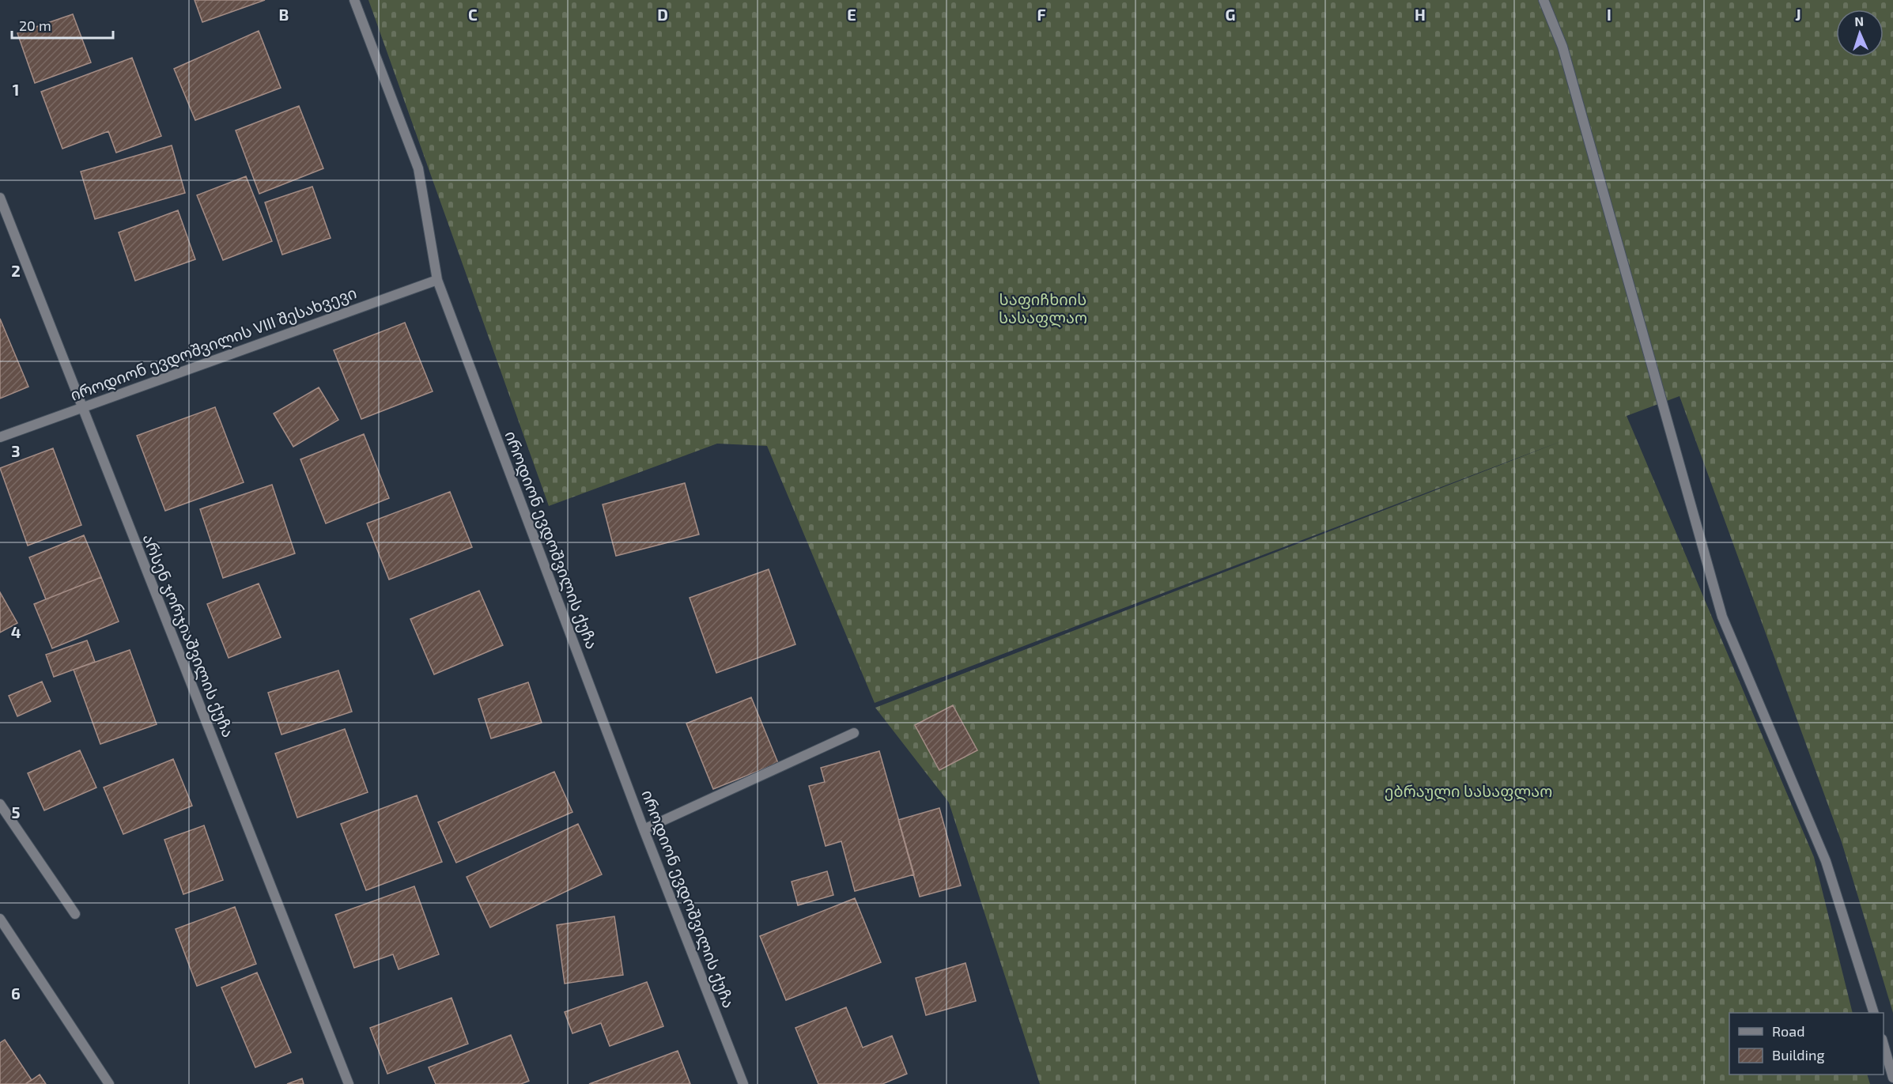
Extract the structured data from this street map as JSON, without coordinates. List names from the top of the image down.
{
  "streets": {
    "street": ["იროდიონ ევდოშვილის VIII შესახვევი", "იროდიონ ევდოშვილის ქუჩა", "არსენ ჯორჯიაშვილის ქუჩა"]
  },
  "crossings": [
    ["იროდიონ ევდოშვილის VIII შესახვევი", "იროდიონ ევდოშვილის ქუჩა"],
    ["იროდიონ ევდოშვილის VIII შესახვევი", "არსენ ჯორჯიაშვილის ქუჩა"]
  ],
  "parks": ["საფიჩხიის სასაფლაო", "ებრაული სასაფლაო"],
  "legend": ["Road", "Building"],
  "scale_bar": "20 m",
  "north": "top",
  "grid": {
    "columns": [
      "B",
      "C",
      "D",
      "E",
      "F",
      "G",
      "H",
      "I",
      "J"
    ],
    "rows": [
      "1",
      "2",
      "3",
      "4",
      "5",
      "6"
    ]
  }
}
